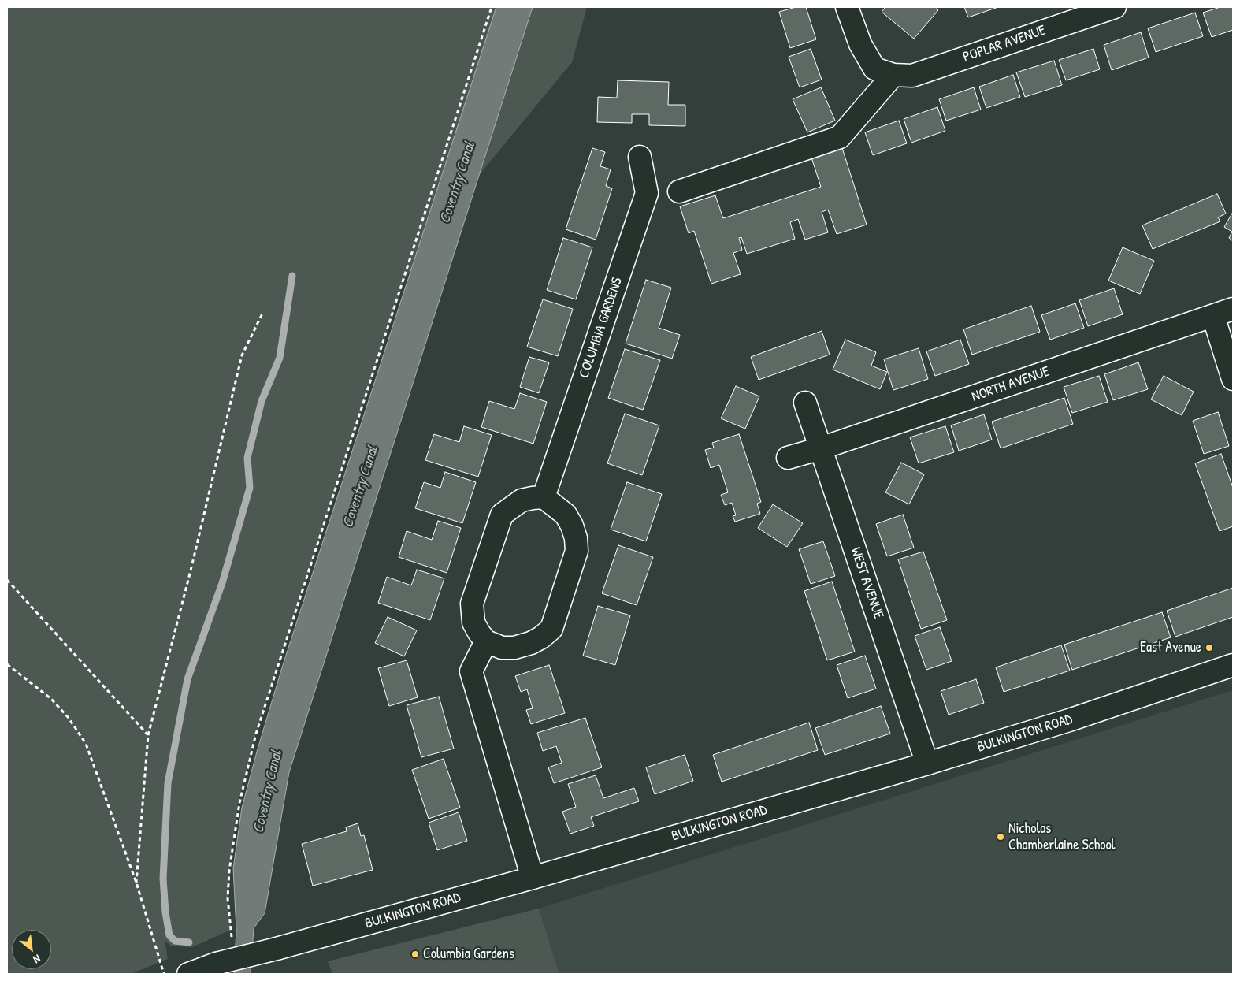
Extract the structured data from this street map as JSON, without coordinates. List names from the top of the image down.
{
  "streets": {
    "street": [
      "POPLAR AVENUE",
      "COLUMBIA GARDENS",
      "NORTH AVENUE",
      "WEST AVENUE",
      "BULKINGTON ROAD"
    ]
  },
  "crossings": [
    ["NORTH AVENUE", "WEST AVENUE"],
    ["WEST AVENUE", "BULKINGTON ROAD"]
  ],
  "water": ["Coventry Canal"],
  "places": ["East Avenue", "Nicholas Chamberlaine School", "Columbia Gardens"],
  "north": "bottom right"
}
